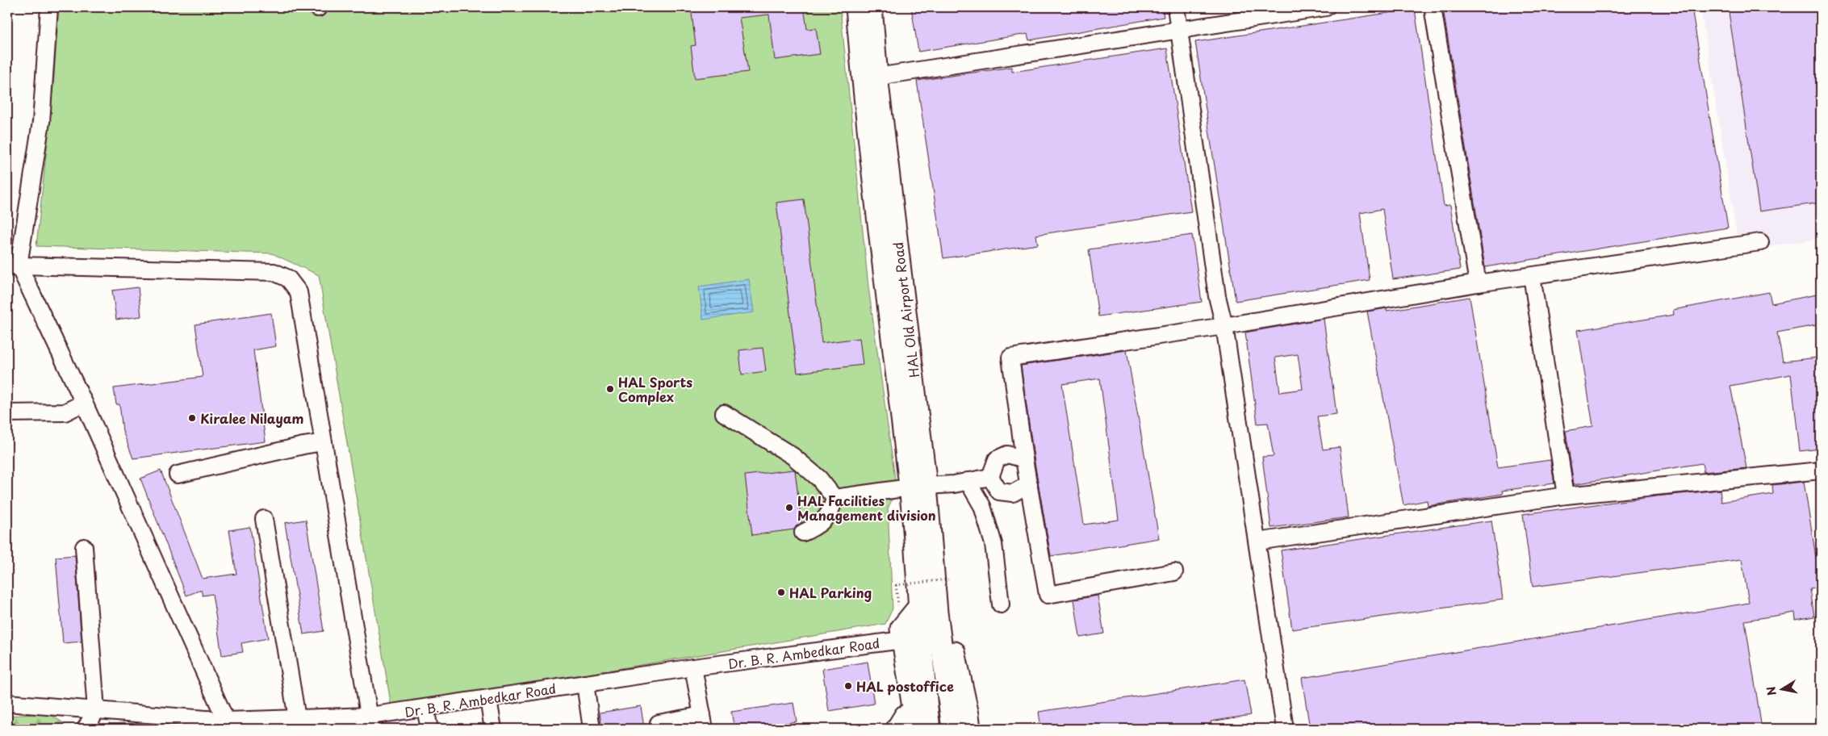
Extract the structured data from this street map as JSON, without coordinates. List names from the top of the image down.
{
  "streets": {
    "main road": ["HAL Old Airport Road"],
    "street": ["Dr. B. R. Ambedkar Road"]
  },
  "places": [
    "HAL Sports Complex",
    "Kiralee Nilayam",
    "HAL Facilities Management division",
    "HAL Parking",
    "HAL postoffice"
  ],
  "north": "left"
}
